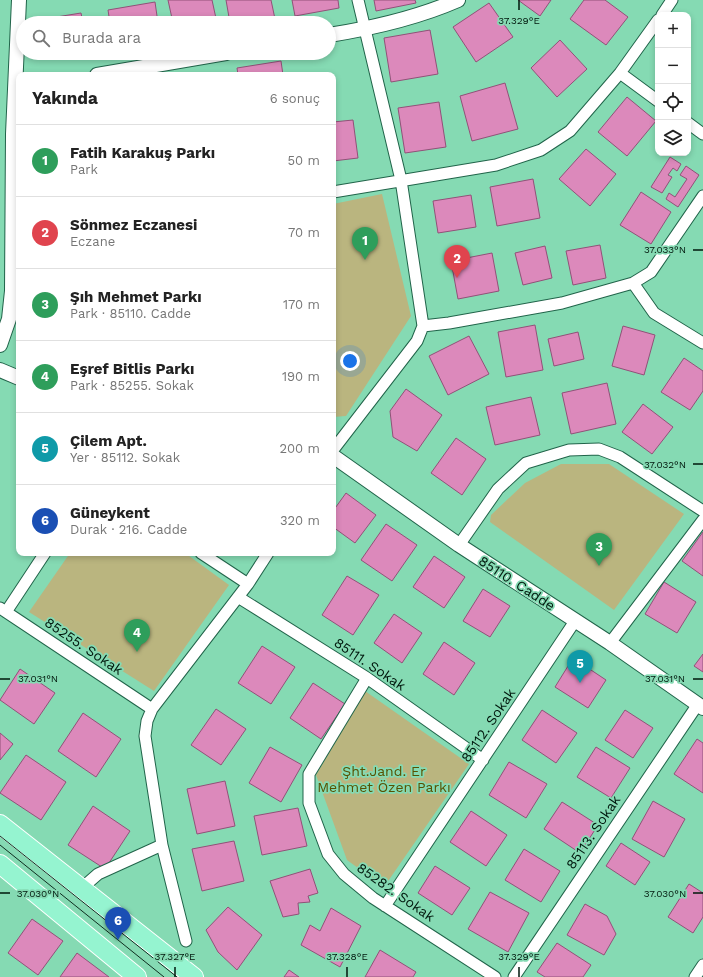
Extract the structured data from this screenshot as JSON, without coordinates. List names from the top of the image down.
{
  "streets": {
    "street": [
      "85110. Cadde",
      "85255. Sokak",
      "85111. Sokak",
      "85112. Sokak",
      "85113. Sokak",
      "85282. Sokak"
    ]
  },
  "crossings": [
    ["85110. Cadde", "85112. Sokak"],
    ["85110. Cadde", "85113. Sokak"],
    ["85111. Sokak", "85112. Sokak"],
    ["85111. Sokak", "85282. Sokak"],
    ["85112. Sokak", "85282. Sokak"]
  ],
  "parks": ["Şht.Jand. Er Mehmet Özen Parkı"],
  "page": {
    "map_buttons": ["+", "−"],
    "search": "Burada ara",
    "heading": ["Yakında", "6 sonuç"],
    "list": [
      {
        "mark": "1",
        "name": "Fatih Karakuş Parkı",
        "note": "Park",
        "value": "50 m"
      },
      {
        "mark": "2",
        "name": "Sönmez Eczanesi",
        "note": "Eczane",
        "value": "70 m"
      },
      {
        "mark": "3",
        "name": "Şıh Mehmet Parkı",
        "note": "Park · 85110. Cadde",
        "value": "170 m"
      },
      {
        "mark": "4",
        "name": "Eşref Bitlis Parkı",
        "note": "Park · 85255. Sokak",
        "value": "190 m"
      },
      {
        "mark": "5",
        "name": "Çilem Apt.",
        "note": "Yer · 85112. Sokak",
        "value": "200 m"
      },
      {
        "mark": "6",
        "name": "Güneykent",
        "note": "Durak · 216. Cadde",
        "value": "320 m"
      }
    ],
    "pins": [
      "1",
      "2",
      "3",
      "4",
      "5",
      "6"
    ]
  },
  "coordinates": [
    "37.329°E",
    "37.033°N",
    "37.032°N",
    "37.031°N",
    "37.030°N",
    "37.327°E",
    "37.328°E"
  ]
}
